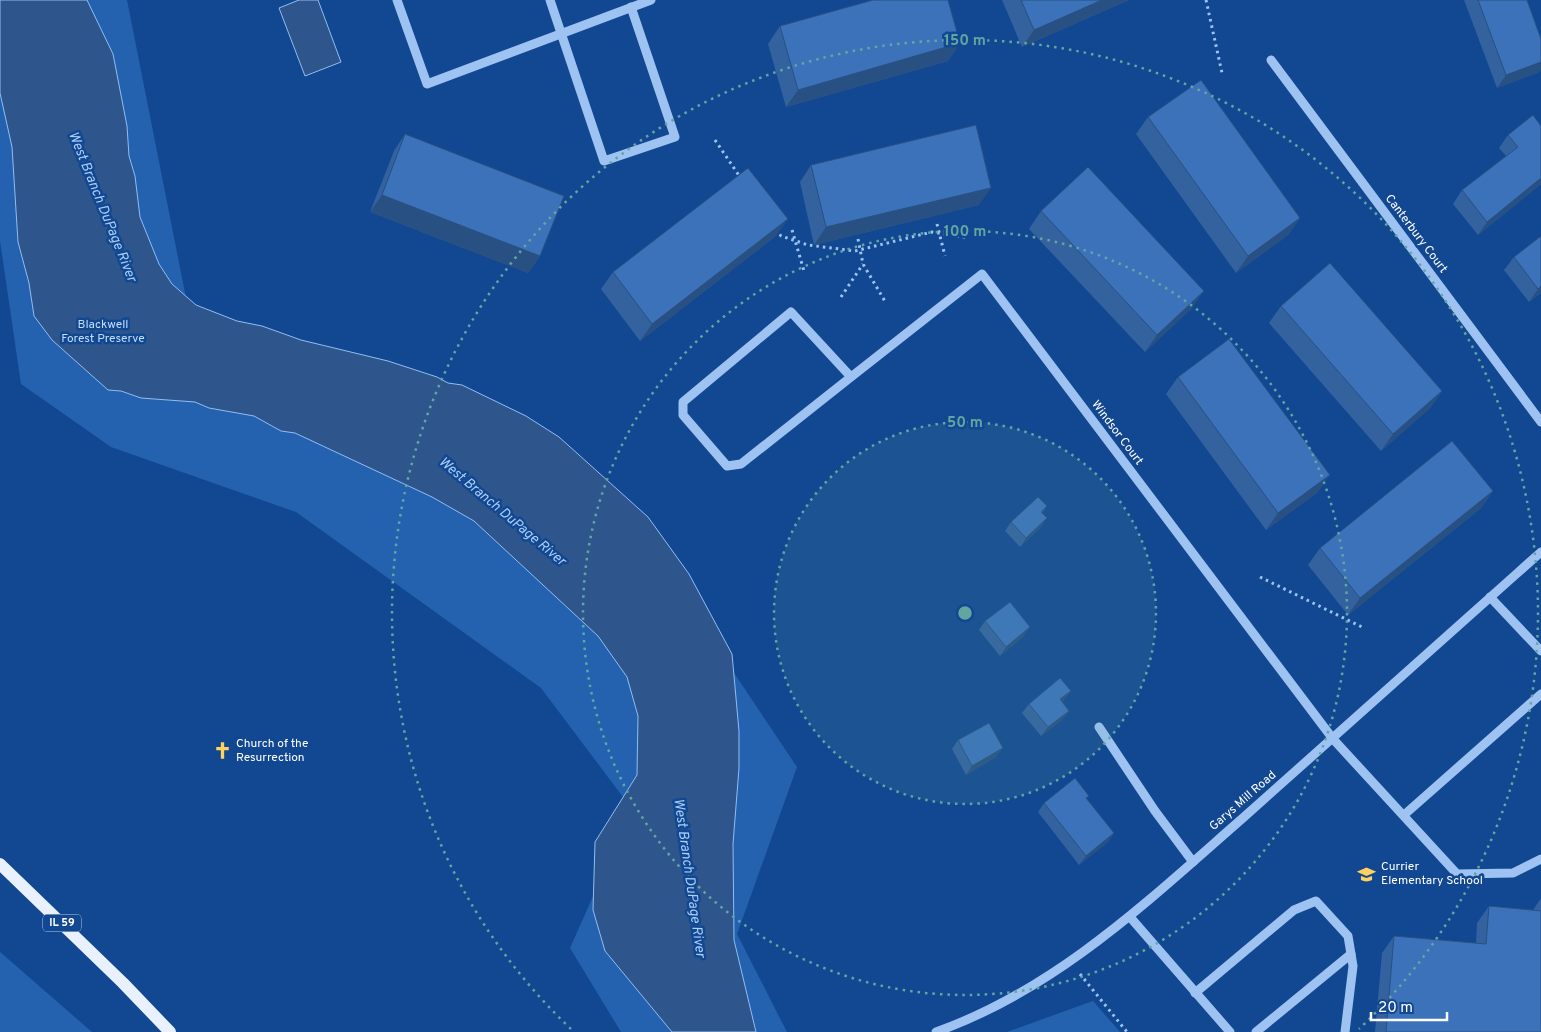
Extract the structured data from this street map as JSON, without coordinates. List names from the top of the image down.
{
  "streets": {
    "main road": ["IL 59"],
    "street": ["Canterbury Court", "Windsor Court", "Garys Mill Road"]
  },
  "crossings": [
    ["Windsor Court", "Garys Mill Road"]
  ],
  "water": ["West Branch DuPage River"],
  "parks": ["Blackwell Forest Preserve"],
  "places": {
    "church": ["Church of the Resurrection"],
    "school or university": ["Currier Elementary School"]
  },
  "scale_bar": "20 m",
  "rings": ["150 m", "100 m", "50 m"]
}
